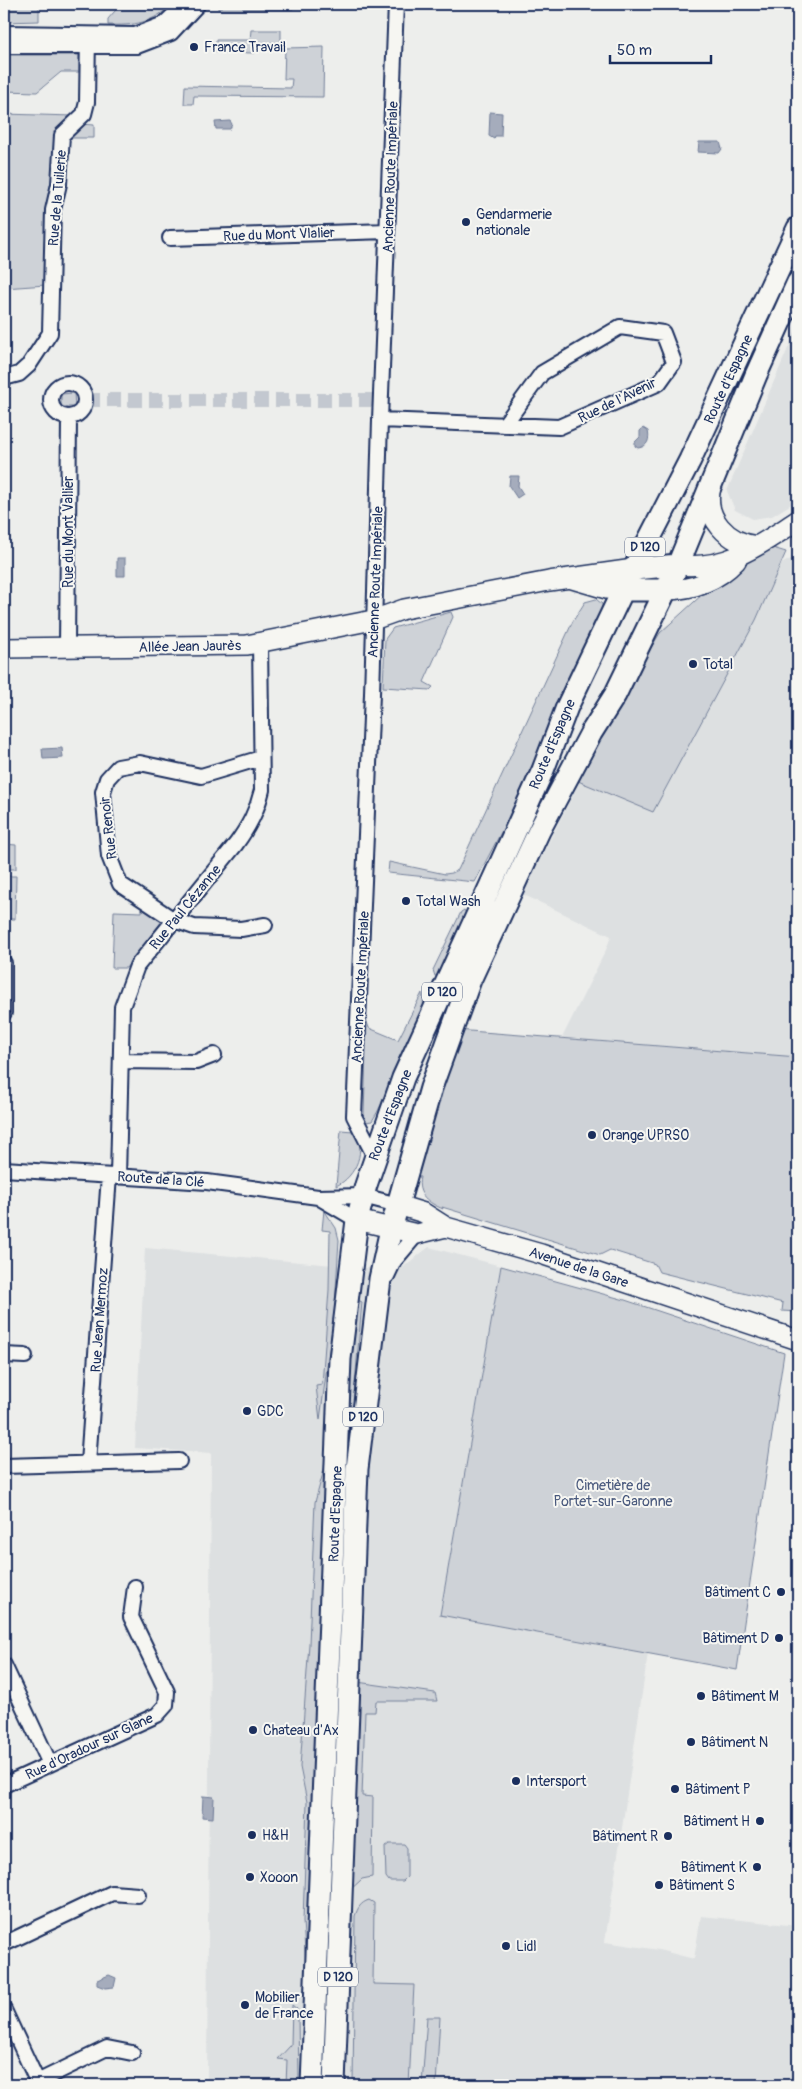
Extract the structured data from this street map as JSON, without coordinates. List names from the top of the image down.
{
  "streets": {
    "main road": ["Route d'Espagne", "D 120"],
    "street": [
      "Ancienne Route Impériale",
      "Rue de la Tuilerie",
      "Rue du Mont Vlalier",
      "Rue de l'Avenir",
      "Rue du Mont Vallier",
      "Allée Jean Jaurès",
      "Rue Renoir",
      "Rue Paul Cézanne",
      "Route de la Clé",
      "Avenue de la Gare",
      "Rue Jean Mermoz",
      "Rue d'Oradour sur Glane"
    ]
  },
  "crossings": [
    ["Ancienne Route Impériale", "Rue du Mont Vlalier"],
    ["Ancienne Route Impériale", "Route d'Espagne"],
    ["Ancienne Route Impériale", "Rue de l'Avenir"],
    ["Ancienne Route Impériale", "Allée Jean Jaurès"],
    ["Route d'Espagne", "Allée Jean Jaurès"],
    ["Route d'Espagne", "Route de la Clé"],
    ["Route d'Espagne", "Avenue de la Gare"],
    ["Rue du Mont Vallier", "Allée Jean Jaurès"],
    ["Allée Jean Jaurès", "Rue Paul Cézanne"],
    ["Rue Renoir", "Rue Paul Cézanne"],
    ["Rue Paul Cézanne", "Route de la Clé"],
    ["Rue Paul Cézanne", "Rue Jean Mermoz"],
    ["Route de la Clé", "Avenue de la Gare"],
    ["Route de la Clé", "Rue Jean Mermoz"]
  ],
  "parks": ["Cimetière de Portet-sur-Garonne"],
  "places": [
    "France Travail",
    "Gendarmerie nationale",
    "Total",
    "Total Wash",
    "Orange UPRSO",
    "GDC",
    "Bâtiment C",
    "Bâtiment D",
    "Bâtiment M",
    "Chateau d'Ax",
    "Bâtiment N",
    "Intersport",
    "Bâtiment P",
    "Bâtiment H",
    "H&H",
    "Bâtiment R",
    "Bâtiment K",
    "Xooon",
    "Bâtiment S",
    "Lidl",
    "Mobilier de France"
  ],
  "scale_bar": "50 m"
}
